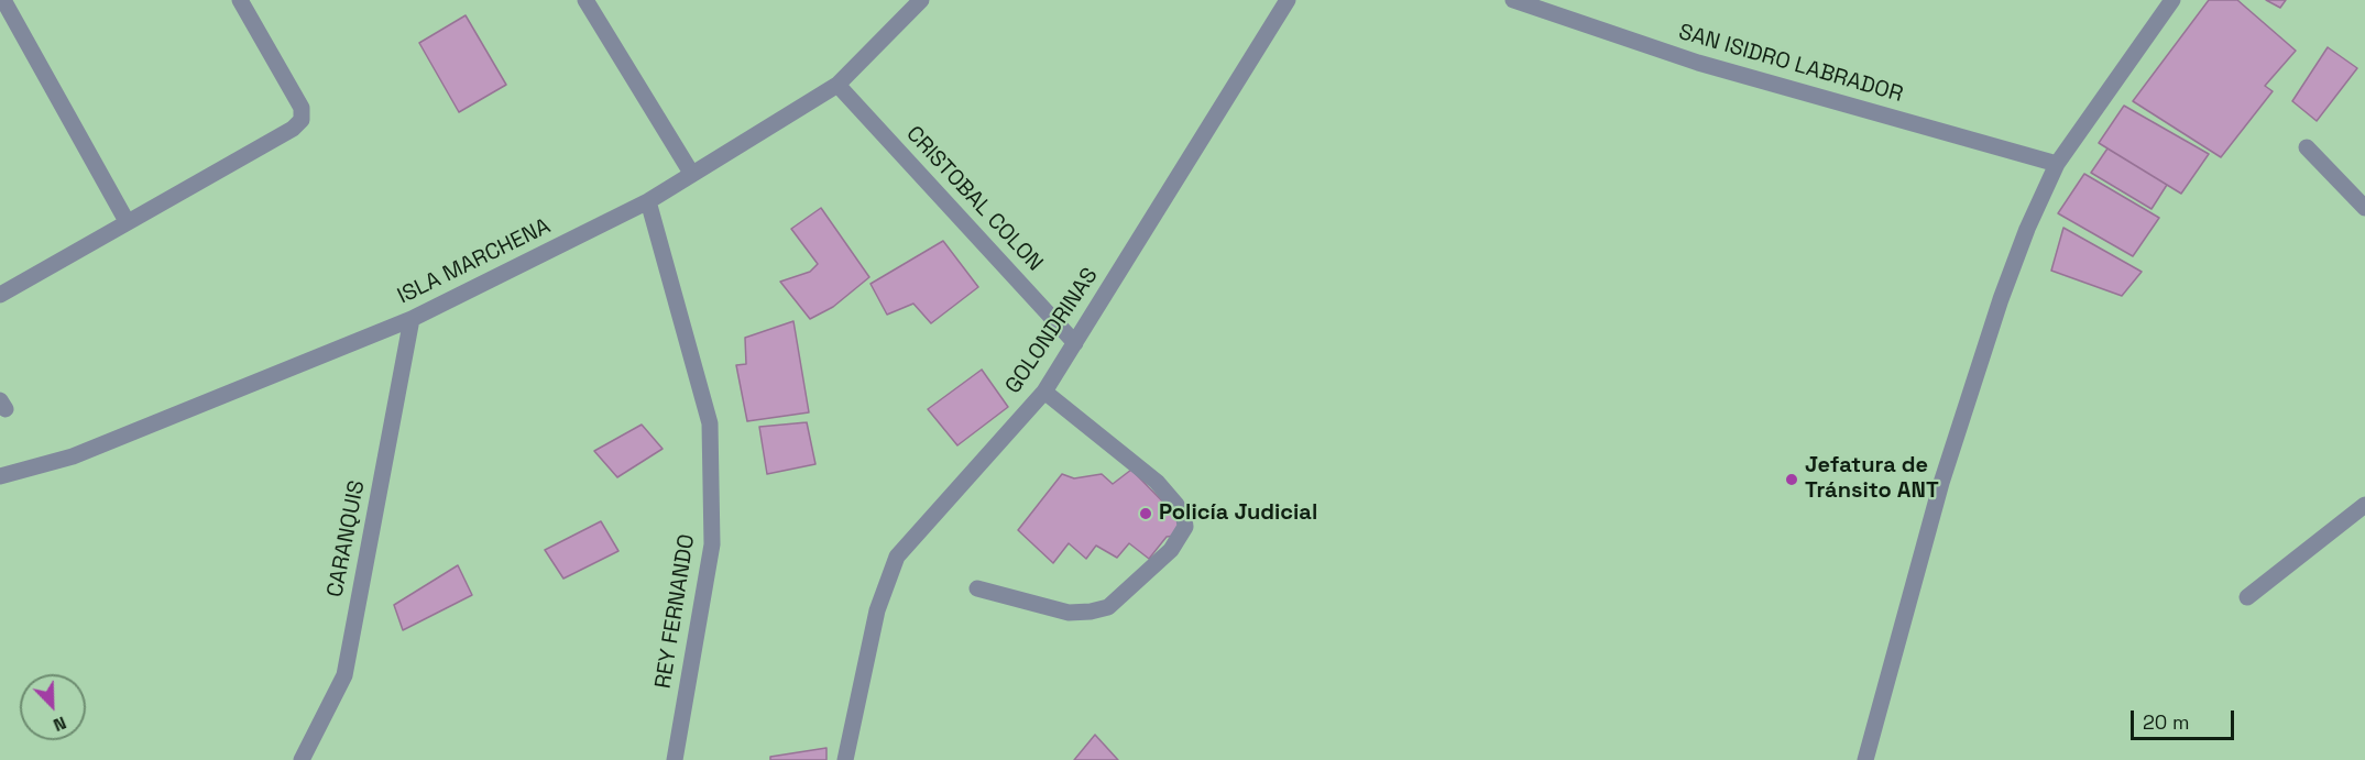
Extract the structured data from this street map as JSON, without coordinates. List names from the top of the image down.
{
  "streets": {
    "street": [
      "SAN ISIDRO LABRADOR",
      "CRISTOBAL COLON",
      "ISLA MARCHENA",
      "GOLONDRINAS",
      "CARANQUIS",
      "REY FERNANDO"
    ]
  },
  "crossings": [
    ["CRISTOBAL COLON", "ISLA MARCHENA"],
    ["CRISTOBAL COLON", "GOLONDRINAS"],
    ["ISLA MARCHENA", "CARANQUIS"],
    ["ISLA MARCHENA", "REY FERNANDO"]
  ],
  "places": ["Jefatura de Tránsito ANT", "Policía Judicial"],
  "scale_bar": "20 m",
  "north": "bottom right"
}
